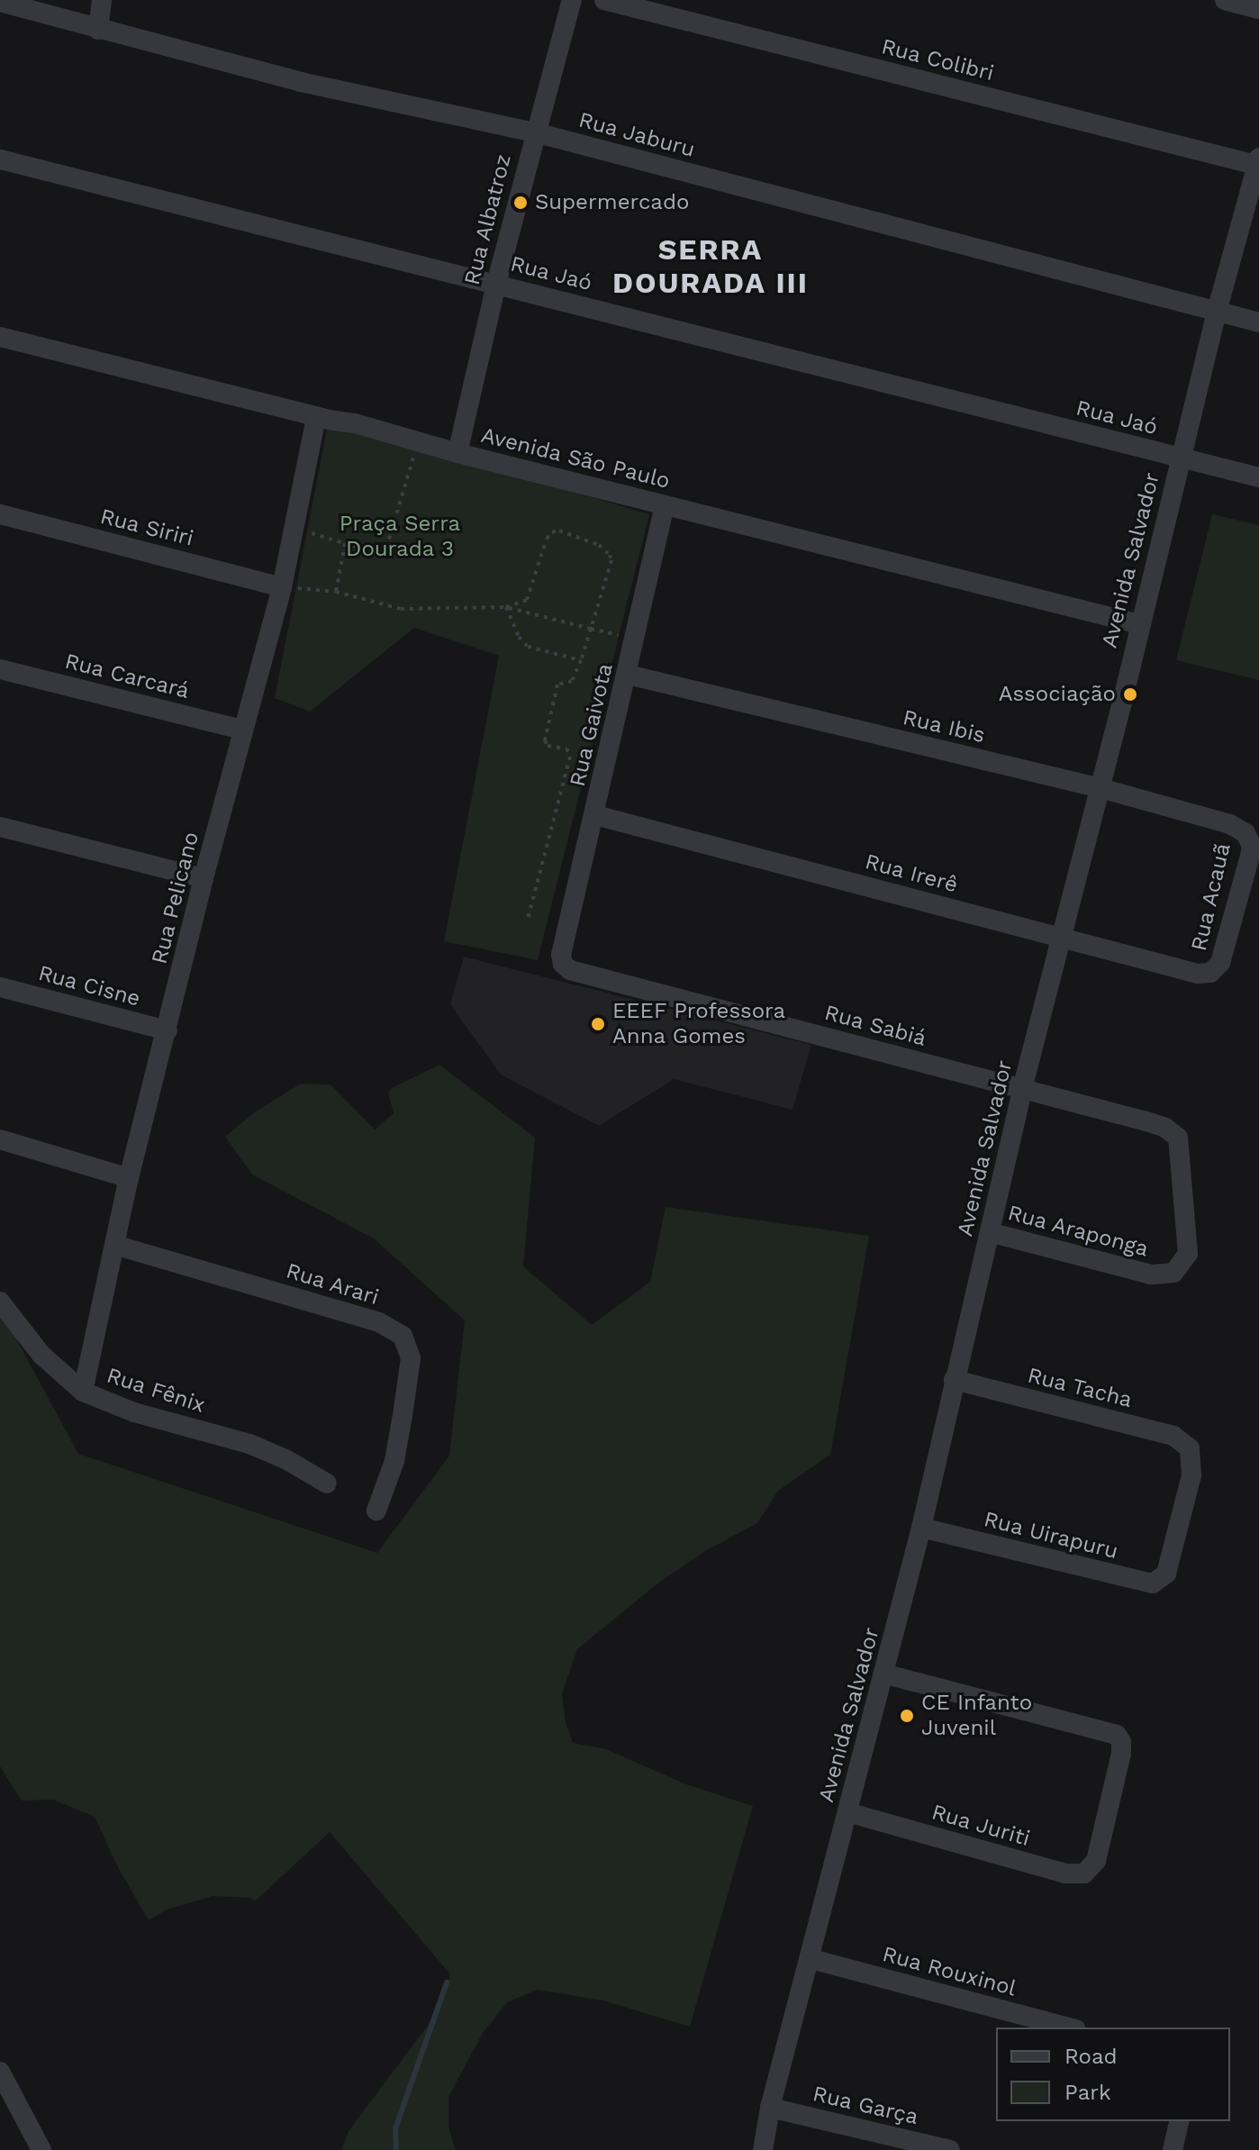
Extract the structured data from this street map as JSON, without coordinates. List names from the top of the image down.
{
  "streets": {
    "street": [
      "Rua Colibri",
      "Rua Jaburu",
      "Rua Albatroz",
      "Rua Jaó",
      "Avenida São Paulo",
      "Rua Siriri",
      "Avenida Salvador",
      "Rua Carcará",
      "Rua Gaivota",
      "Rua Ibis",
      "Rua Irerê",
      "Rua Acauã",
      "Rua Pelicano",
      "Rua Cisne",
      "Rua Sabiá",
      "Rua Araponga",
      "Rua Arari",
      "Rua Tacha",
      "Rua Fênix",
      "Rua Uirapuru",
      "Rua Juriti",
      "Rua Rouxinol",
      "Rua Garça"
    ]
  },
  "crossings": [
    ["Rua Colibri", "Avenida Salvador"],
    ["Rua Jaburu", "Rua Albatroz"],
    ["Rua Jaburu", "Avenida Salvador"],
    ["Rua Albatroz", "Rua Jaó"],
    ["Rua Albatroz", "Avenida São Paulo"],
    ["Rua Jaó", "Avenida Salvador"],
    ["Avenida São Paulo", "Avenida Salvador"],
    ["Avenida São Paulo", "Rua Gaivota"],
    ["Avenida São Paulo", "Rua Pelicano"],
    ["Rua Siriri", "Rua Pelicano"],
    ["Avenida Salvador", "Rua Ibis"],
    ["Avenida Salvador", "Rua Irerê"],
    ["Avenida Salvador", "Rua Sabiá"],
    ["Avenida Salvador", "Rua Araponga"],
    ["Avenida Salvador", "Rua Tacha"],
    ["Avenida Salvador", "Rua Uirapuru"],
    ["Avenida Salvador", "Rua Juriti"],
    ["Avenida Salvador", "Rua Rouxinol"],
    ["Avenida Salvador", "Rua Garça"],
    ["Rua Carcará", "Rua Pelicano"],
    ["Rua Gaivota", "Rua Ibis"],
    ["Rua Gaivota", "Rua Irerê"],
    ["Rua Gaivota", "Rua Sabiá"],
    ["Rua Ibis", "Rua Acauã"],
    ["Rua Irerê", "Rua Acauã"],
    ["Rua Pelicano", "Rua Cisne"],
    ["Rua Pelicano", "Rua Arari"],
    ["Rua Pelicano", "Rua Fênix"],
    ["Rua Sabiá", "Rua Araponga"],
    ["Rua Tacha", "Rua Uirapuru"]
  ],
  "districts": ["SERRA DOURADA III"],
  "parks": ["Praça Serra Dourada 3"],
  "places": [
    "Supermercado",
    "Associação",
    "EEEF Professora Anna Gomes",
    "CE Infanto Juvenil"
  ],
  "legend": ["Road", "Park"]
}
